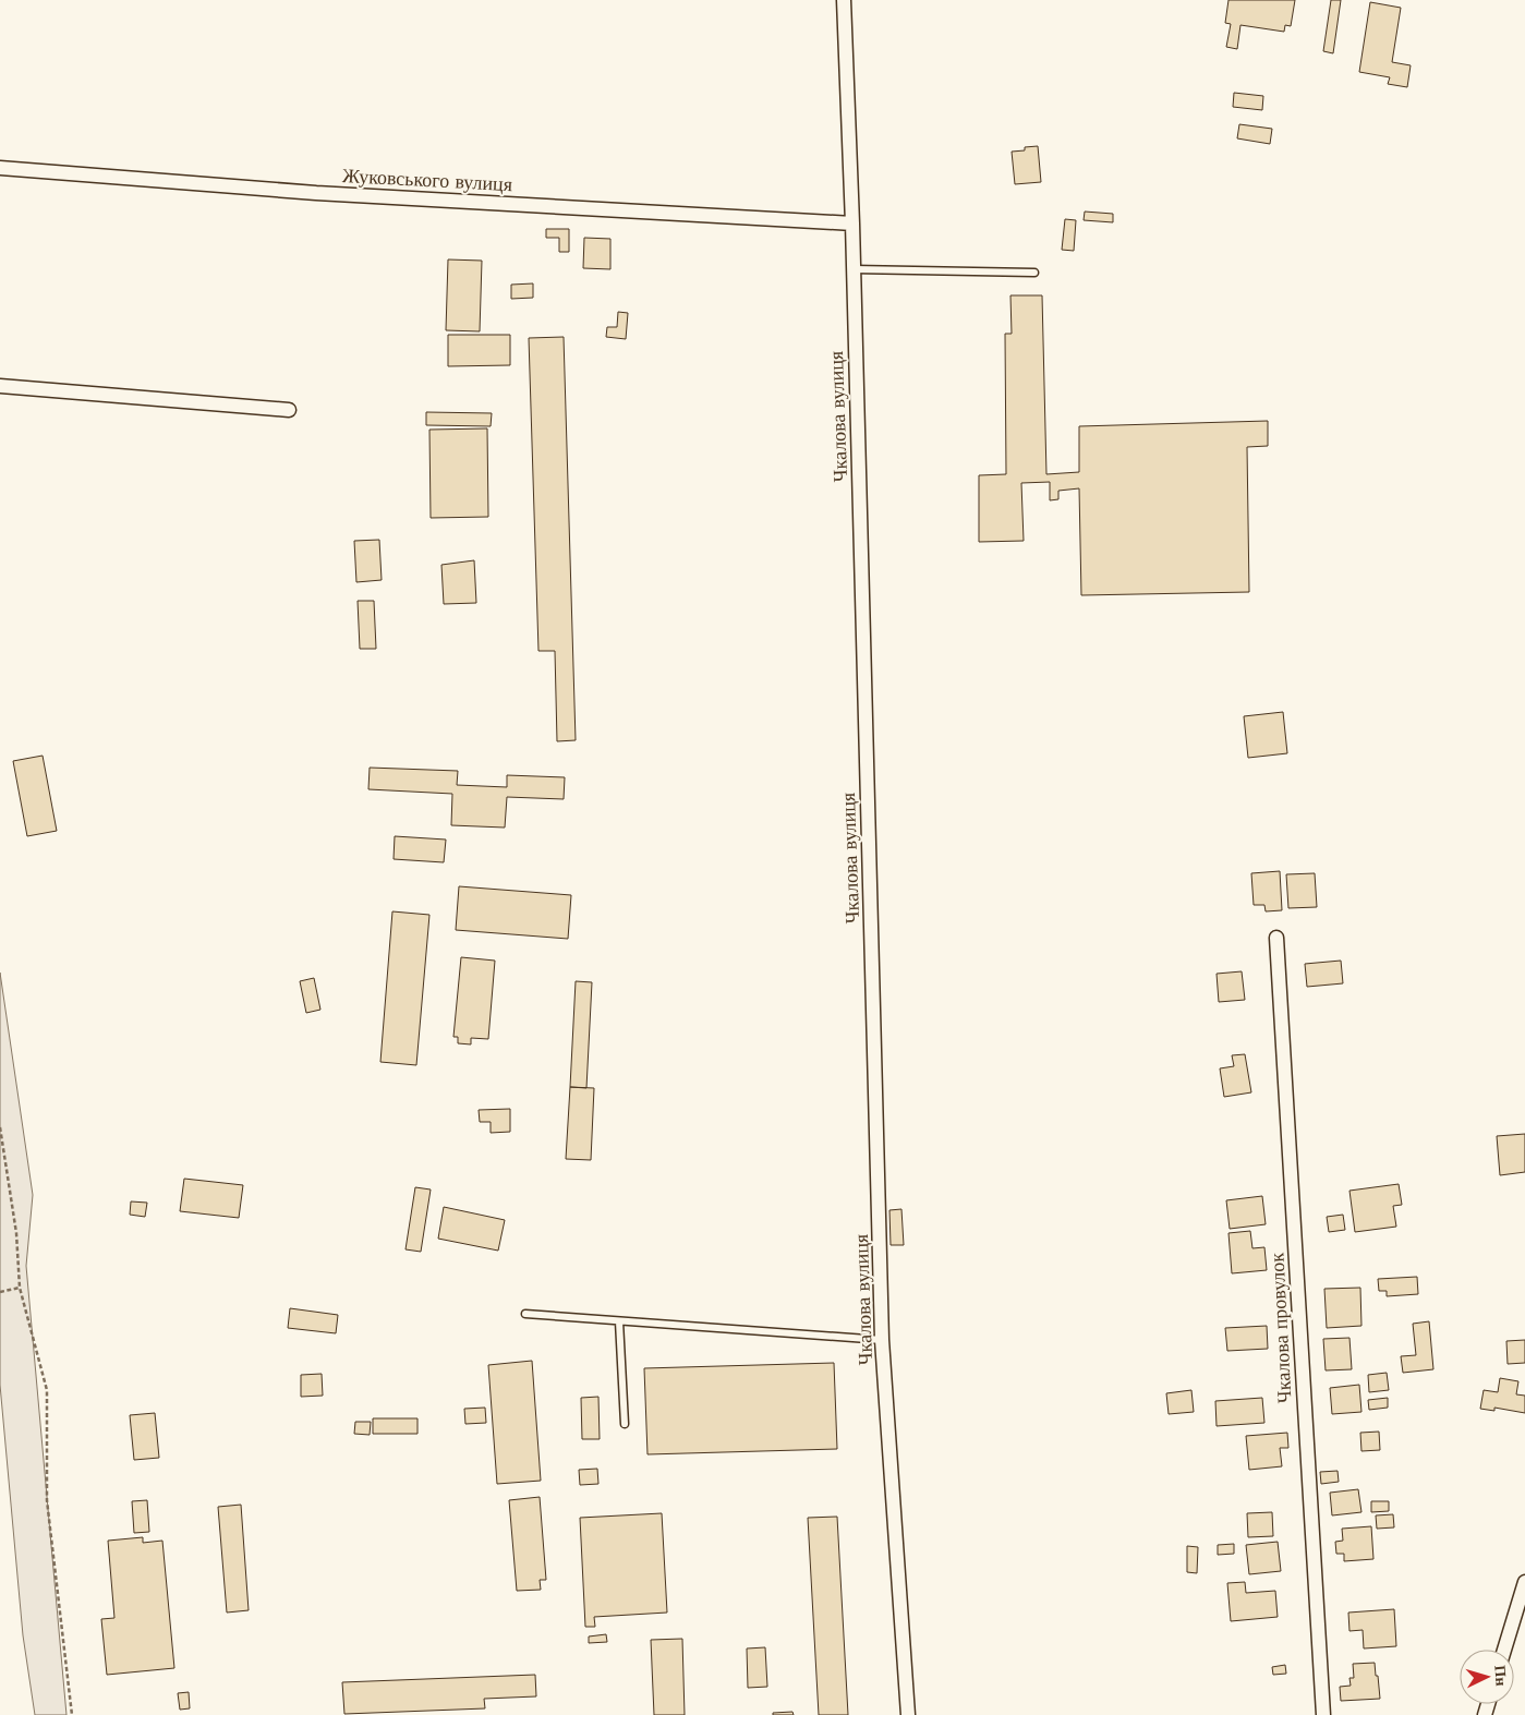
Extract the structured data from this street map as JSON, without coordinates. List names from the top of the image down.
{
  "streets": {
    "street": ["Жуковського вулиця", "Чкалова вулиця", "Чкалова провулок"]
  },
  "crossings": [
    ["Жуковського вулиця", "Чкалова вулиця"]
  ],
  "north": "right"
}
